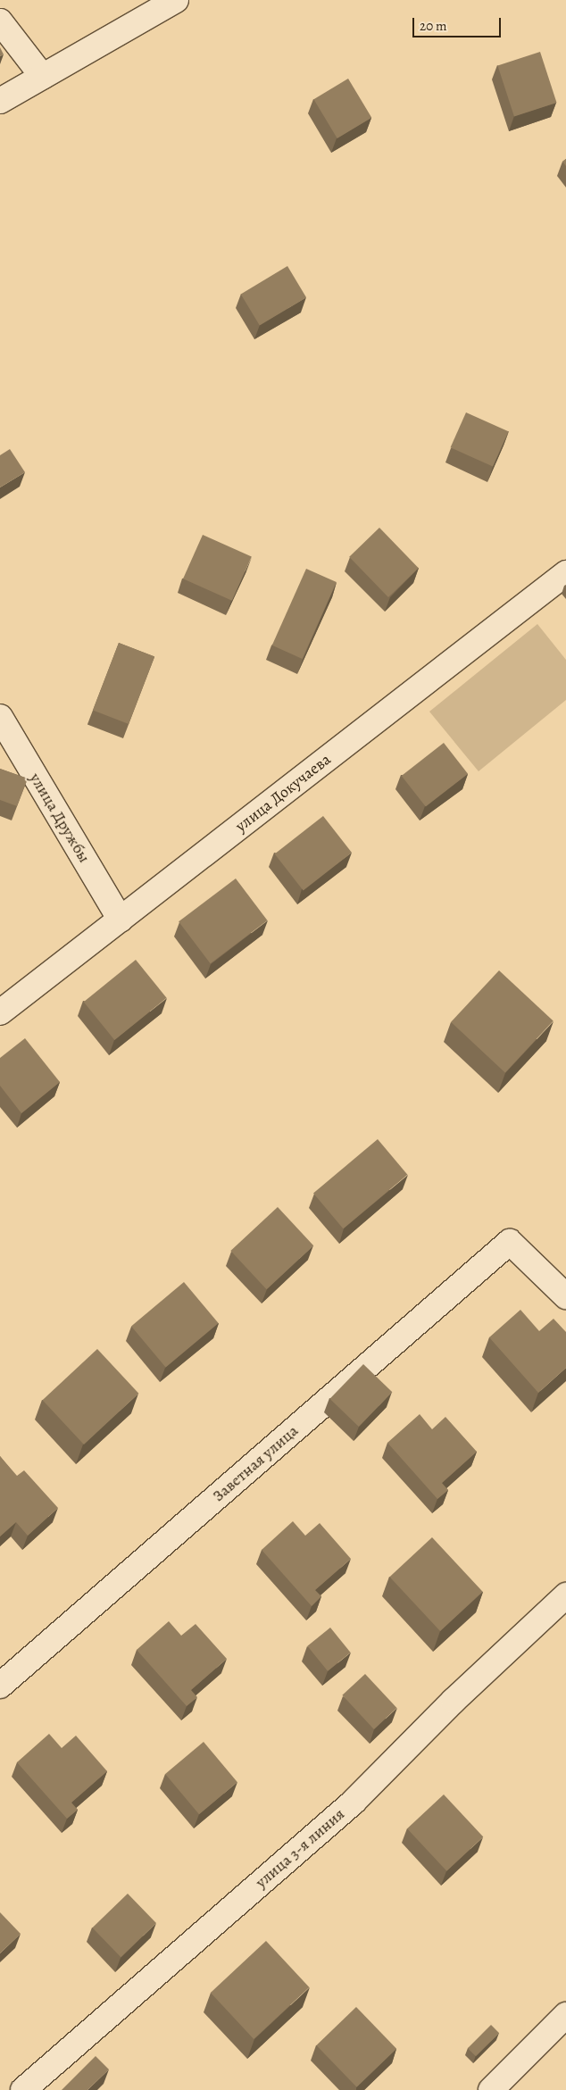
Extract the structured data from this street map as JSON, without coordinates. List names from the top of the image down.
{
  "streets": {
    "street": [
      "улица Докучаева",
      "улица Дружбы",
      "Заветная улица",
      "улица 3-я линия"
    ]
  },
  "crossings": [
    ["улица Докучаева", "улица Дружбы"]
  ],
  "scale_bar": "20 m"
}
